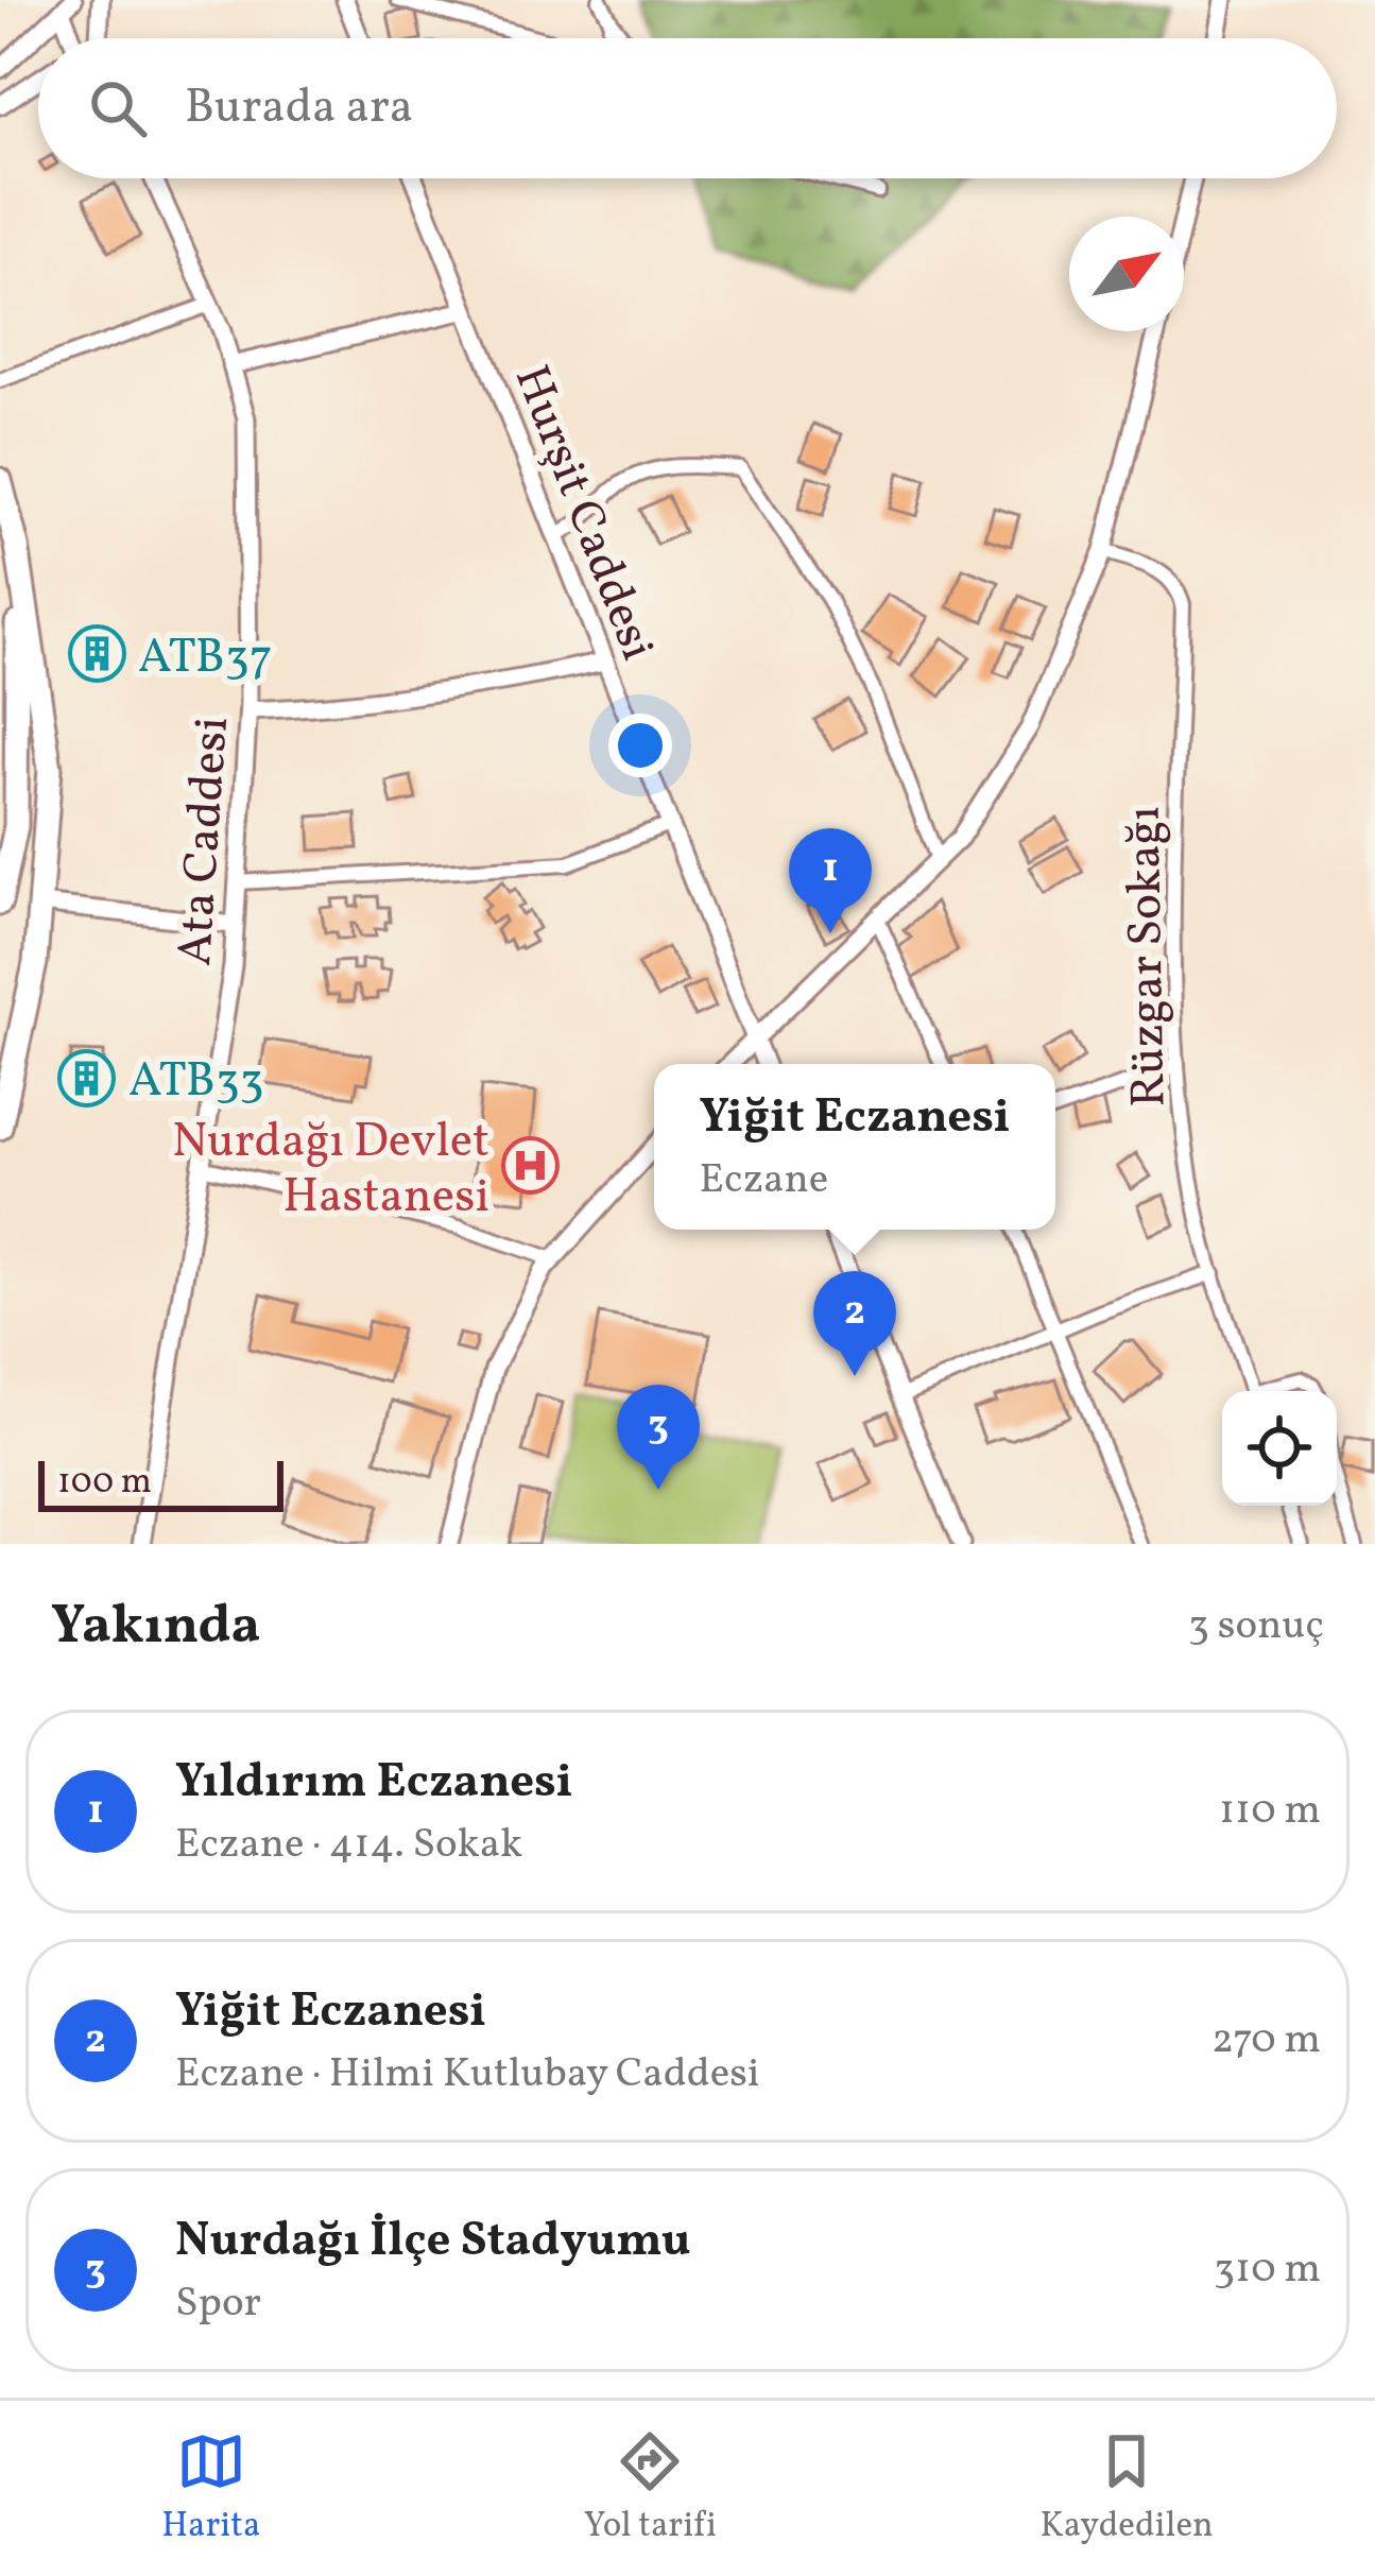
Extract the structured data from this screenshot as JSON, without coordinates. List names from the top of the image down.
{
  "streets": {
    "street": ["Hurşit Caddesi", "Ata Caddesi", "Rüzgar Sokağı"]
  },
  "places": {
    "building": ["ATB37", "ATB33"],
    "hospital": ["Nurdağı Devlet Hastanesi"]
  },
  "scale_bar": "100 m",
  "north": "top right",
  "page": {
    "search": "Burada ara",
    "pins": ["1", "2", "3"],
    "popup": ["Yiğit Eczanesi", "Eczane"],
    "scale": "100 m",
    "heading": ["Yakında", "3 sonuç"],
    "list": [
      {
        "mark": "1",
        "name": "Yıldırım Eczanesi",
        "note": "Eczane · 414. Sokak",
        "value": "110 m"
      },
      {
        "mark": "2",
        "name": "Yiğit Eczanesi",
        "note": "Eczane · Hilmi Kutlubay Caddesi",
        "value": "270 m"
      },
      {
        "mark": "3",
        "name": "Nurdağı İlçe Stadyumu",
        "note": "Spor",
        "value": "310 m"
      }
    ],
    "nav": ["Harita", "Yol tarifi", "Kaydedilen"]
  }
}
